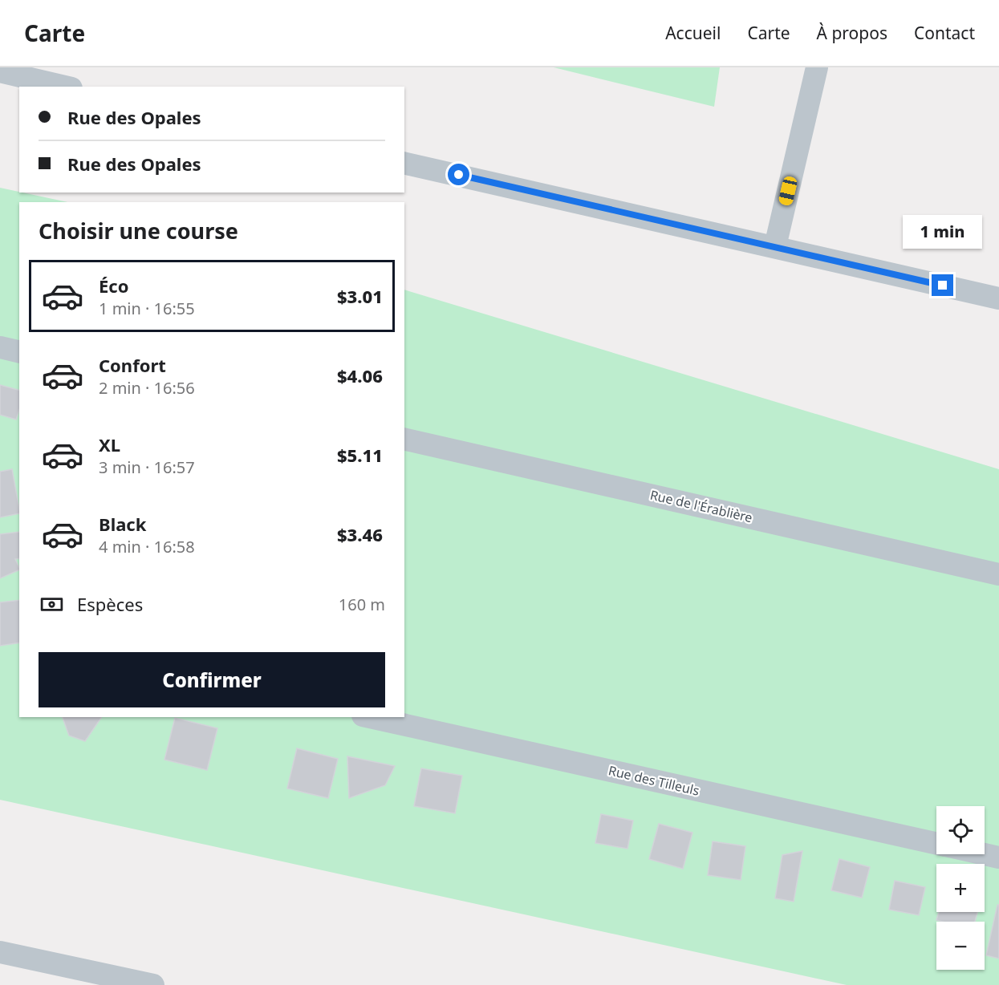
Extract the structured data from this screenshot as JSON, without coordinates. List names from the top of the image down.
{
  "streets": {
    "street": ["Rue de l'Érablière", "Rue des Tilleuls"]
  },
  "page": {
    "header": "Carte",
    "nav": [
      "Accueil",
      "Carte",
      "À propos",
      "Contact"
    ],
    "banner": ["Rue des Opales", "Rue des Opales"],
    "heading": "Choisir une course",
    "bubble": "1 min",
    "list": [
      {
        "name": "Éco",
        "note": "1 min · 16:55",
        "value": "$3.01"
      },
      {
        "name": "Confort",
        "note": "2 min · 16:56",
        "value": "$4.06"
      },
      {
        "name": "XL",
        "note": "3 min · 16:57",
        "value": "$5.11"
      },
      {
        "name": "Black",
        "note": "4 min · 16:58",
        "value": "$3.46"
      }
    ],
    "pay": ["Espèces", "160 m"],
    "buttons": "Confirmer",
    "map_buttons": ["+", "−"]
  }
}
